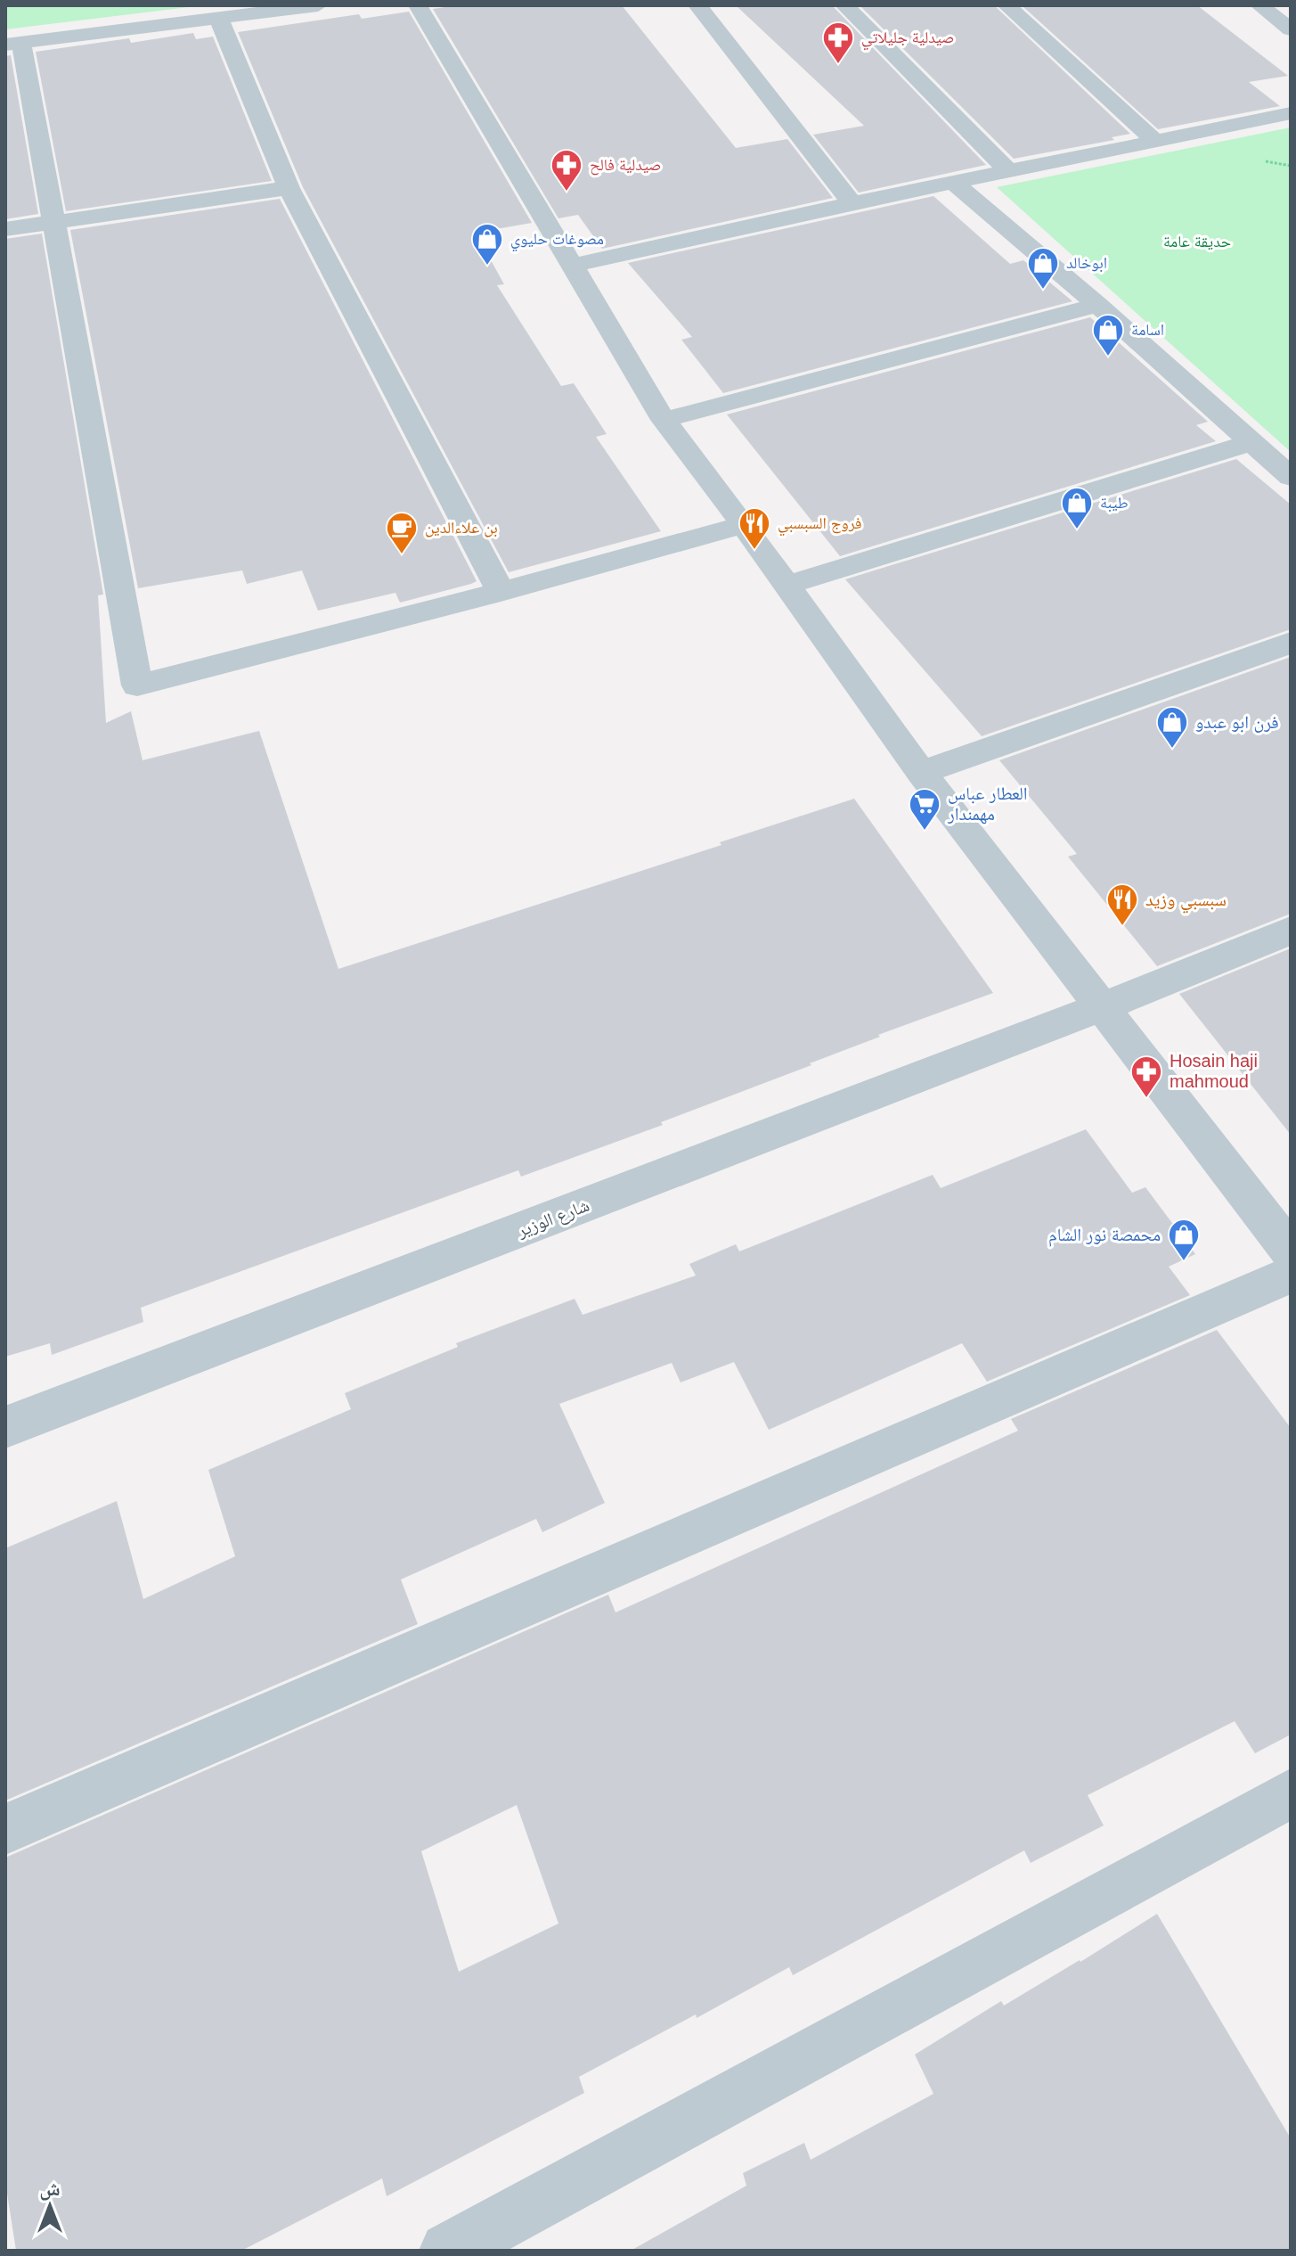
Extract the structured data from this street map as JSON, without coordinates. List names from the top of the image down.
{
  "streets": {
    "street": ["شارع الوزير"]
  },
  "parks": ["حديقة عامة"],
  "places": {
    "pharmacy": ["صيدلية جليلاتي", "صيدلية فالح", "Hosain haji mahmoud"],
    "shop": [
      "مصوغات حليوي",
      "ابوخالد",
      "اسامة",
      "طيبة",
      "فرن ابو عبدو",
      "محمصة نور الشام"
    ],
    "restaurant": ["فروج السبسبي", "سبسبي وزيد"],
    "cafe": ["بن علاءالدين"],
    "supermarket": ["العطار عباس مهمندار"]
  },
  "north": "top"
}
